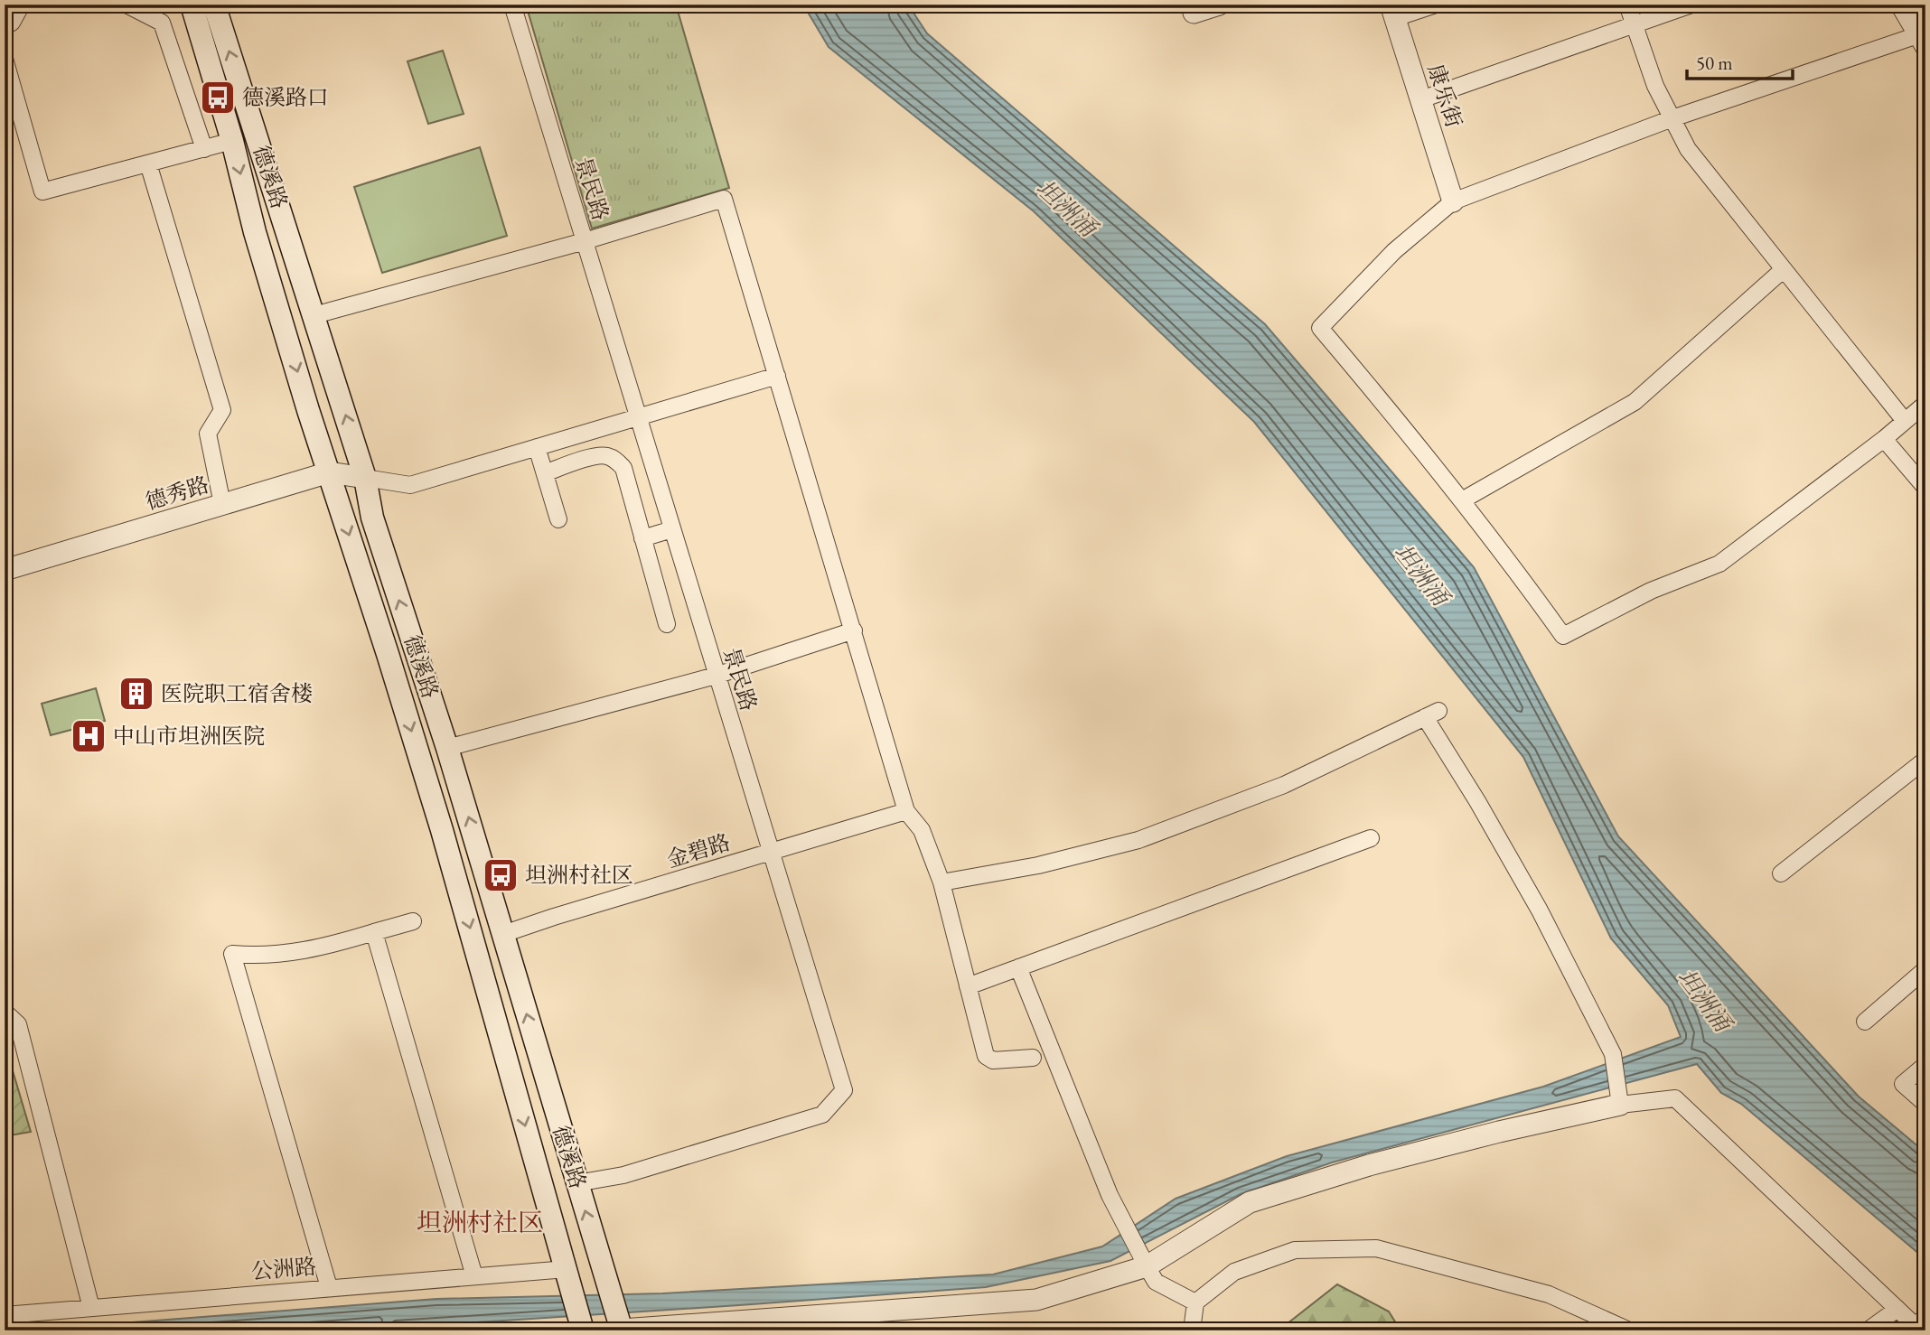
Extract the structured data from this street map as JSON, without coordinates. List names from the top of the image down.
{
  "streets": {
    "main road": ["德溪路"],
    "street": [
      "康乐街",
      "景民路",
      "德秀路",
      "金碧路",
      "公洲路"
    ]
  },
  "crossings": [
    ["德溪路", "景民路"],
    ["德溪路", "德秀路"],
    ["德溪路", "金碧路"],
    ["德溪路", "公洲路"],
    ["景民路", "金碧路"]
  ],
  "districts": ["坦洲村社区"],
  "water": ["坦洲涌"],
  "places": {
    "bus stop": ["德溪路口", "坦洲村社区"],
    "building": ["医院职工宿舍楼"],
    "hospital": ["中山市坦洲医院"]
  },
  "scale_bar": "50 m"
}
